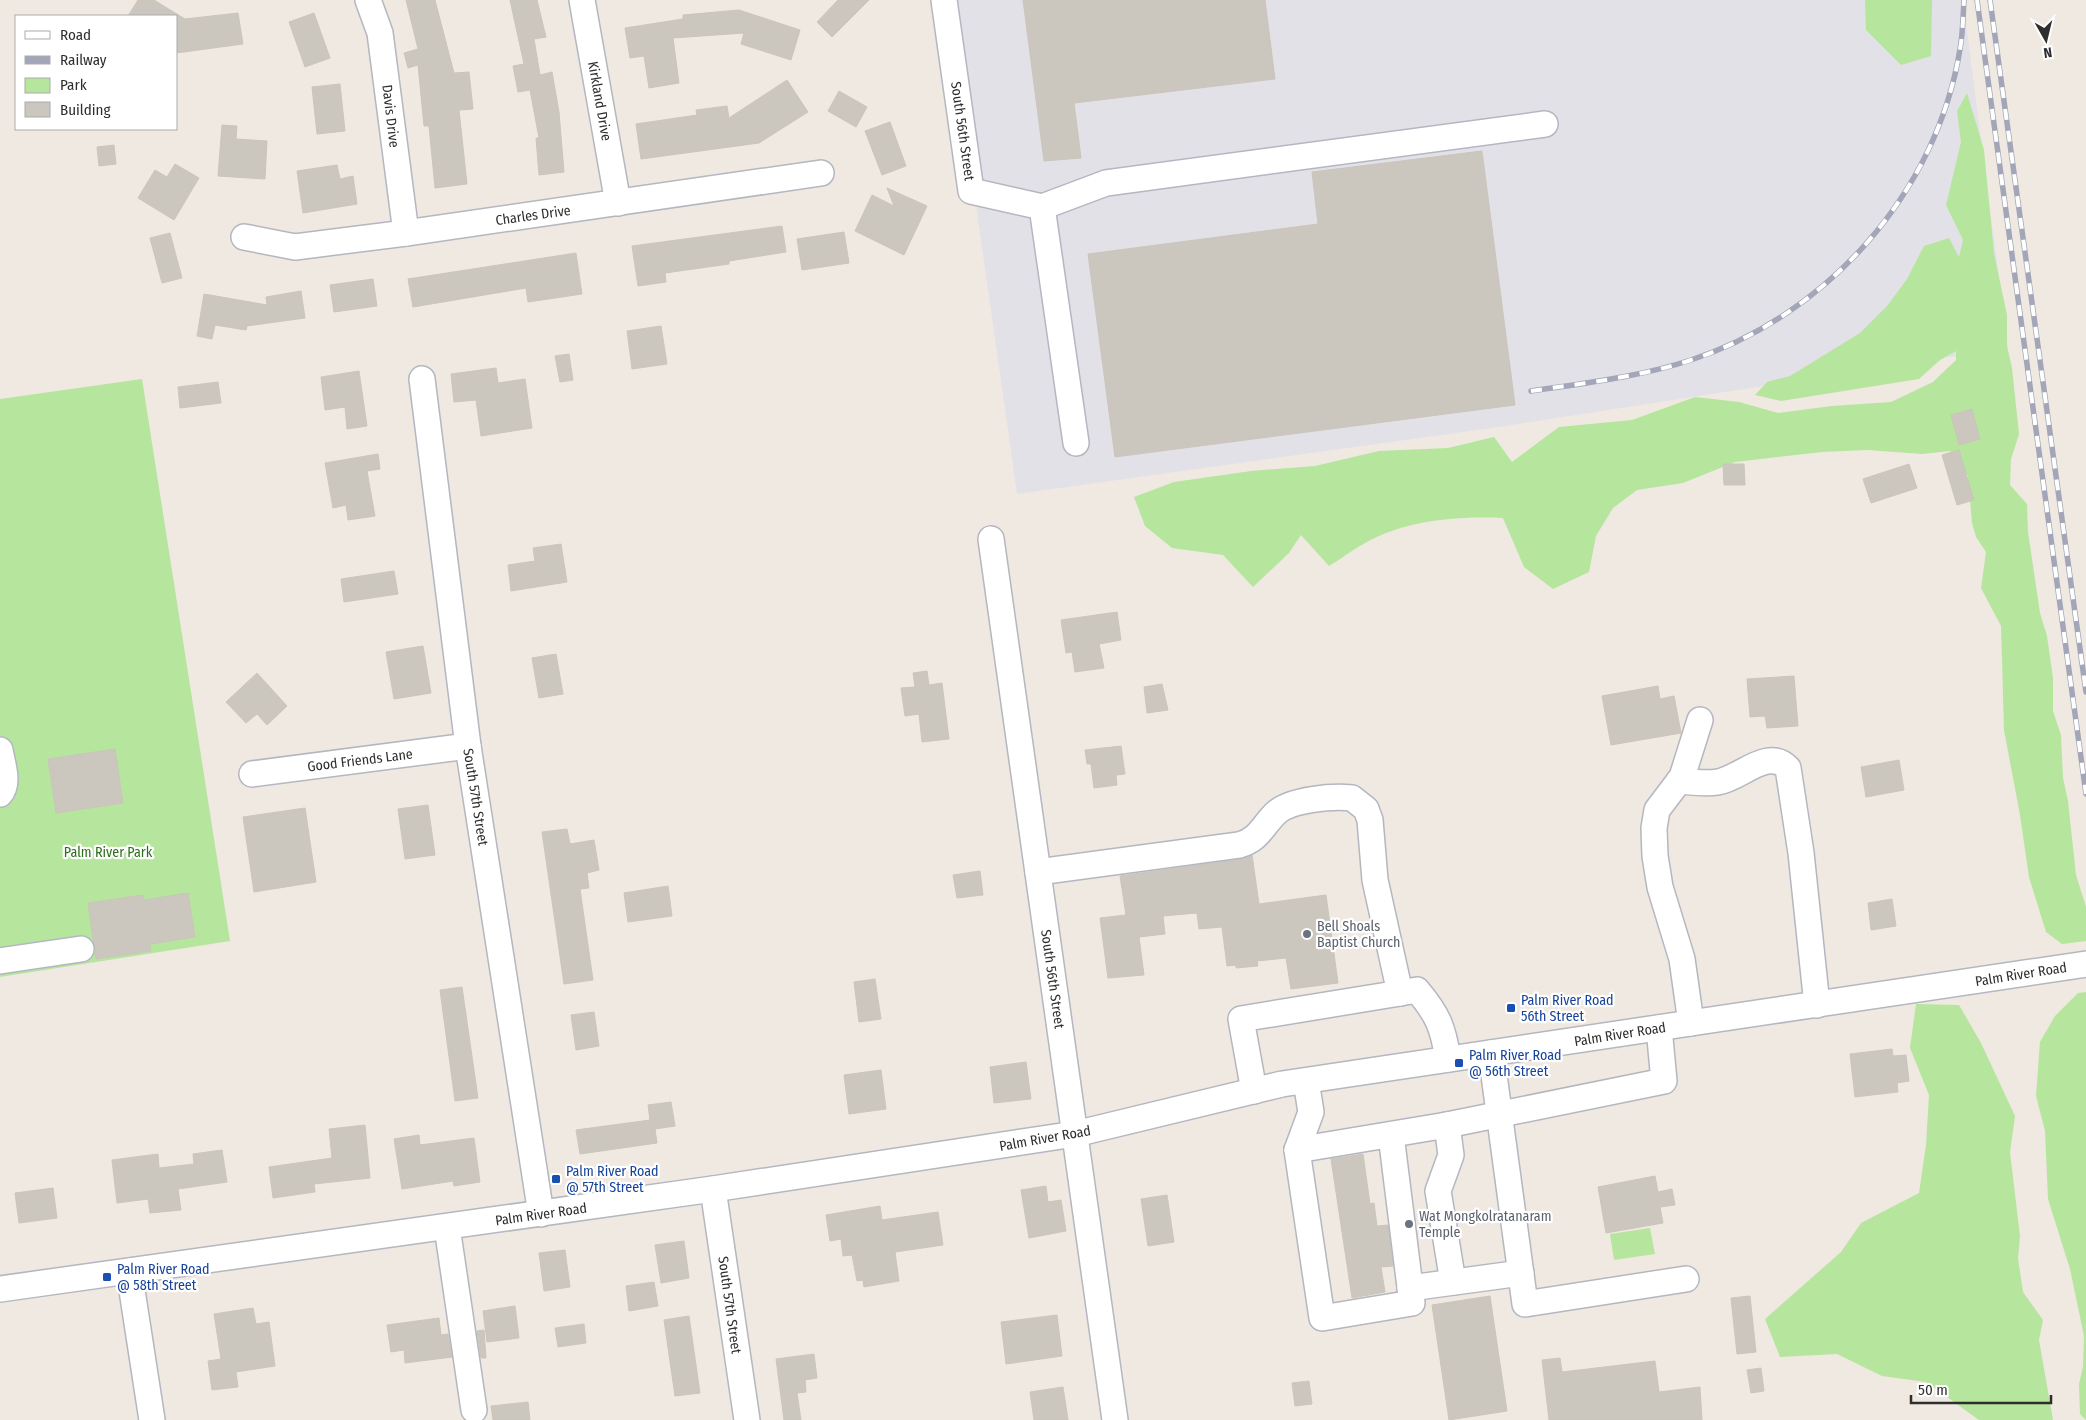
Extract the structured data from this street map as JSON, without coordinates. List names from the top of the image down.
{
  "streets": {
    "street": [
      "Kirkland Drive",
      "Davis Drive",
      "South 56th Street",
      "Charles Drive",
      "Good Friends Lane",
      "South 57th Street",
      "Palm River Road"
    ]
  },
  "crossings": [
    ["Kirkland Drive", "Charles Drive"],
    ["Davis Drive", "Charles Drive"],
    ["South 56th Street", "Palm River Road"],
    ["Good Friends Lane", "South 57th Street"],
    ["South 57th Street", "Palm River Road"]
  ],
  "parks": ["Palm River Park"],
  "places": {
    "other": ["Bell Shoals Baptist Church", "Wat Mongkolratanaram Temple"],
    "transit": [
      "Palm River Road 56th Street",
      "Palm River Road @ 56th Street",
      "Palm River Road @ 57th Street",
      "Palm River Road @ 58th Street"
    ]
  },
  "legend": [
    "Road",
    "Railway",
    "Park",
    "Building"
  ],
  "scale_bar": "50 m",
  "north": "bottom"
}
